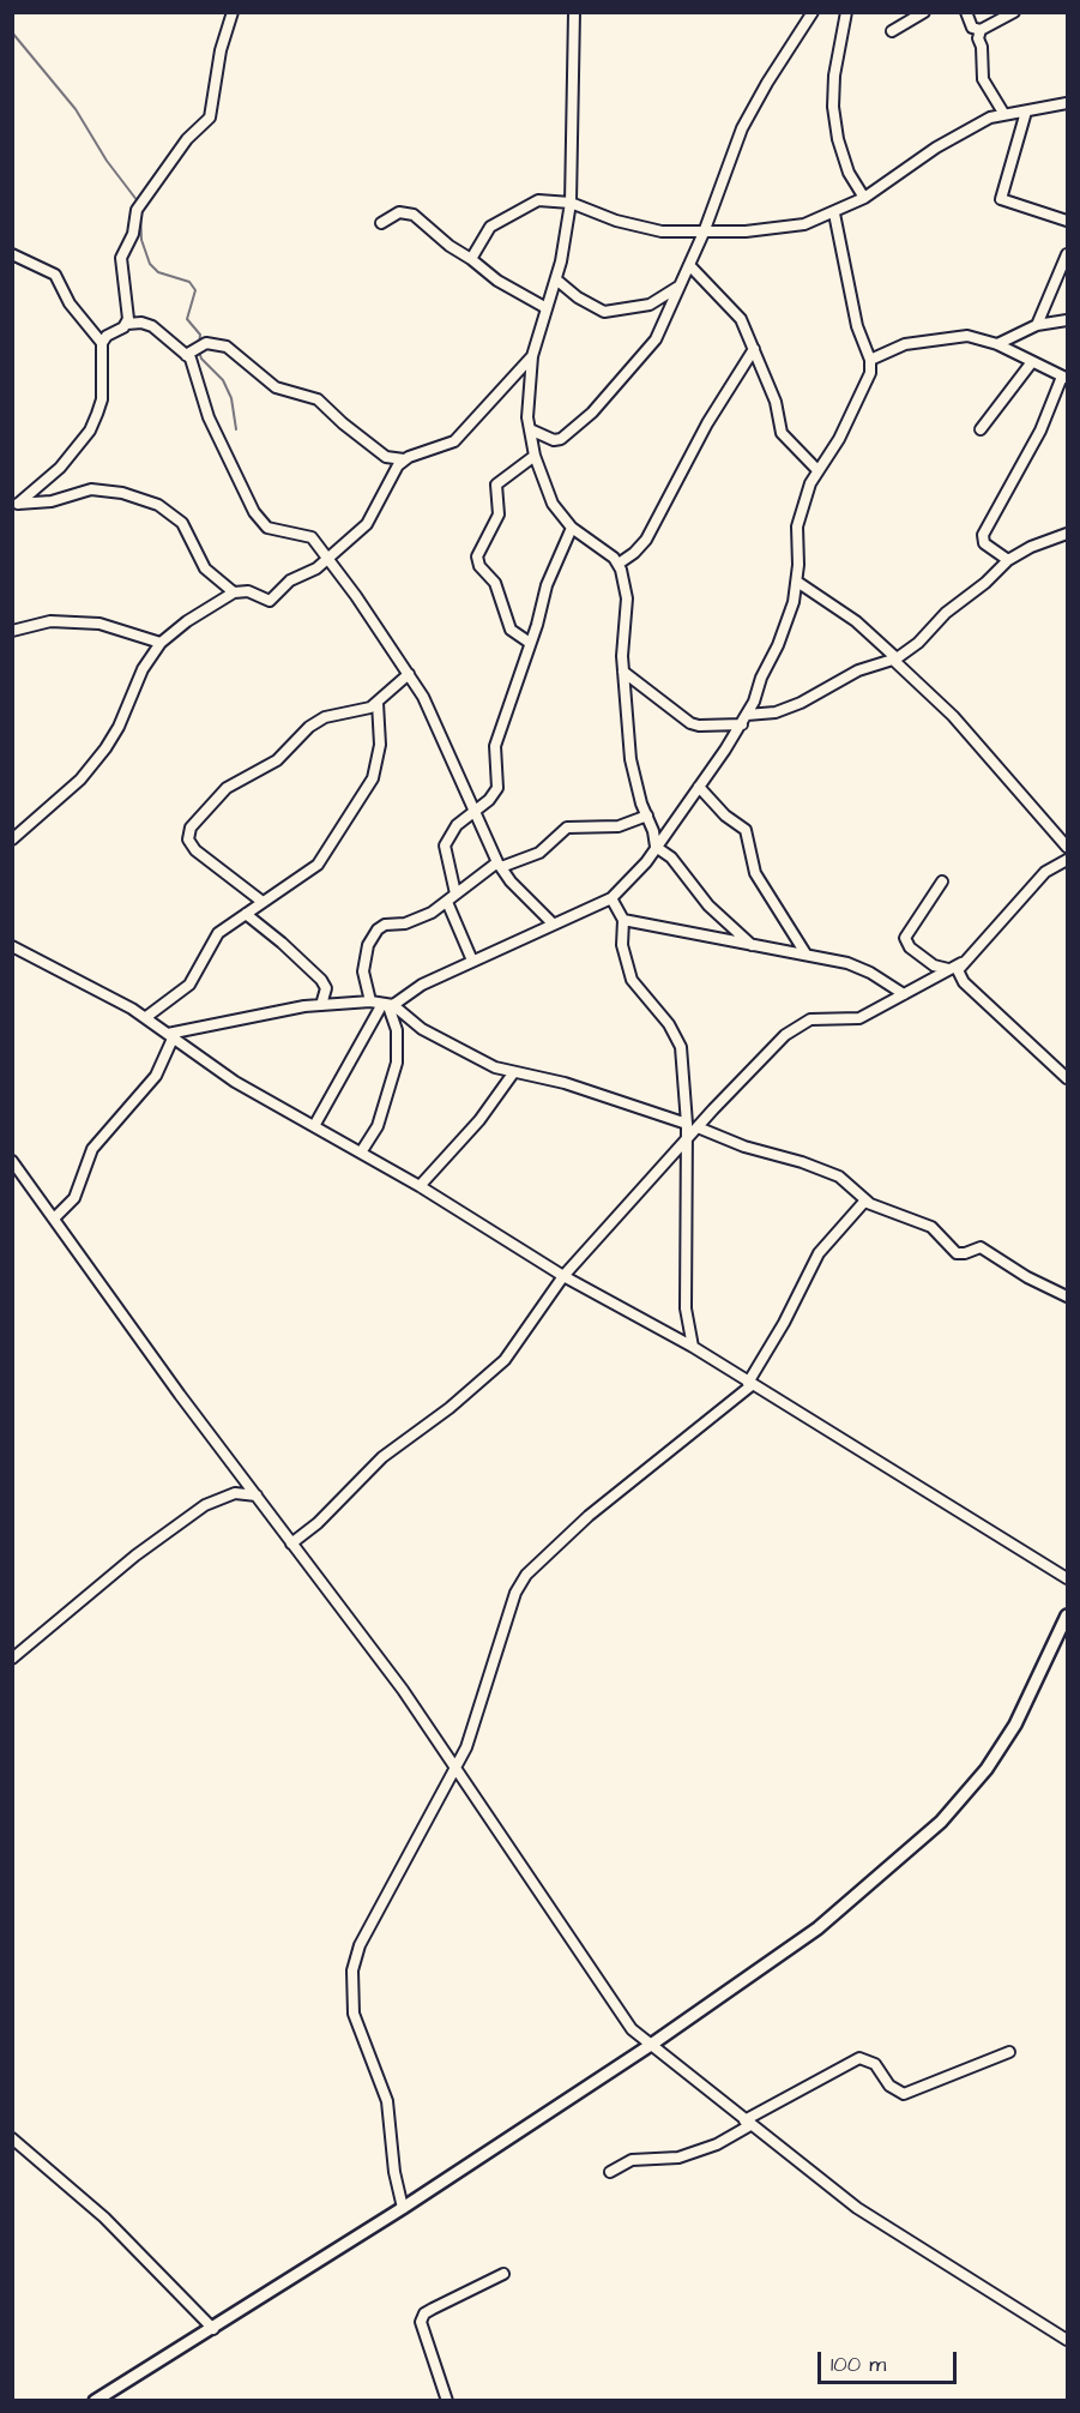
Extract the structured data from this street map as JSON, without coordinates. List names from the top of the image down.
{
  "scale_bar": "100 m"
}
